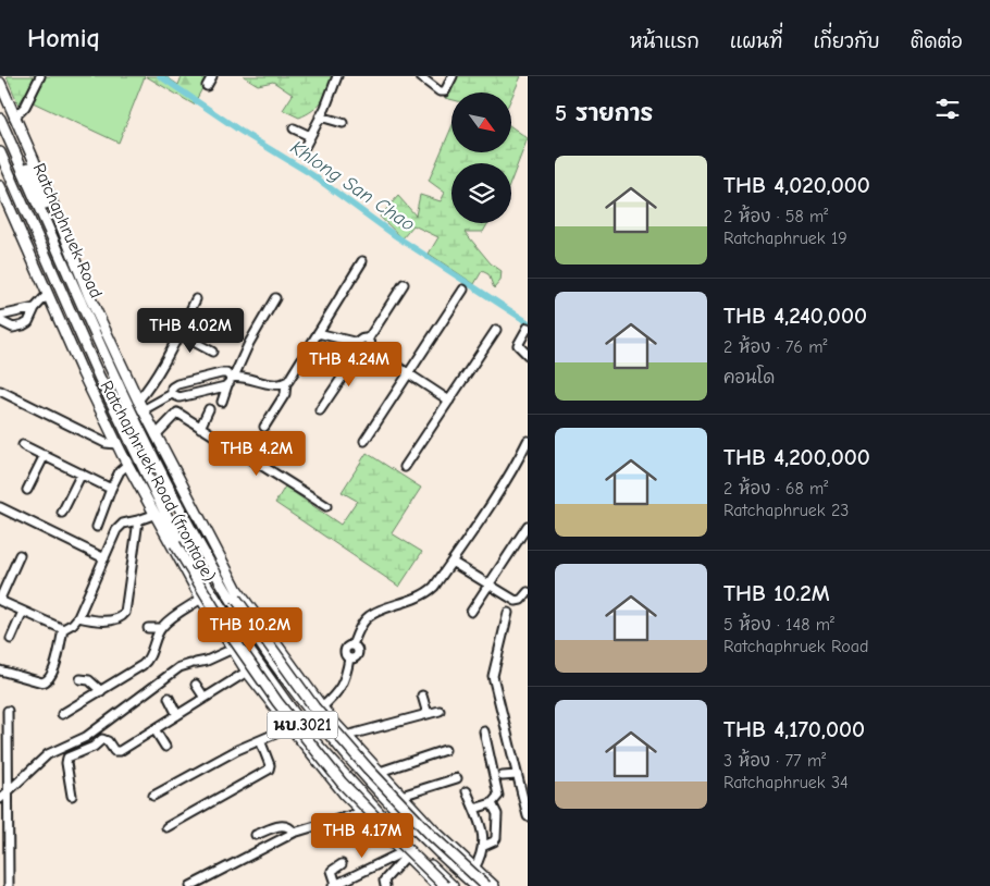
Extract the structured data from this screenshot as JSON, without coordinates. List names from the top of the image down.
{
  "streets": {
    "main road": ["Ratchaphruek Road", "Ratchaphruek Road (frontage)", "นบ.3021"]
  },
  "water": ["Khlong San Chao"],
  "north": "bottom right",
  "page": {
    "header": "Homiq",
    "nav": [
      "หน้าแรก",
      "แผนที่",
      "เกี่ยวกับ",
      "ติดต่อ"
    ],
    "heading": "5 รายการ",
    "list": [
      {
        "name": "THB 4,020,000",
        "note": "2 ห้อง · 58 m² · Ratchaphruek 19"
      },
      {
        "name": "THB 4,240,000",
        "note": "2 ห้อง · 76 m² · คอนโด"
      },
      {
        "name": "THB 4,200,000",
        "note": "2 ห้อง · 68 m² · Ratchaphruek 23"
      },
      {
        "name": "THB 10.2M",
        "note": "5 ห้อง · 148 m² · Ratchaphruek Road"
      },
      {
        "name": "THB 4,170,000",
        "note": "3 ห้อง · 77 m² · Ratchaphruek 34"
      }
    ],
    "price": [
      "THB 4.02M",
      "THB 4.24M",
      "THB 4.2M",
      "THB 10.2M",
      "THB 4.17M"
    ]
  }
}
